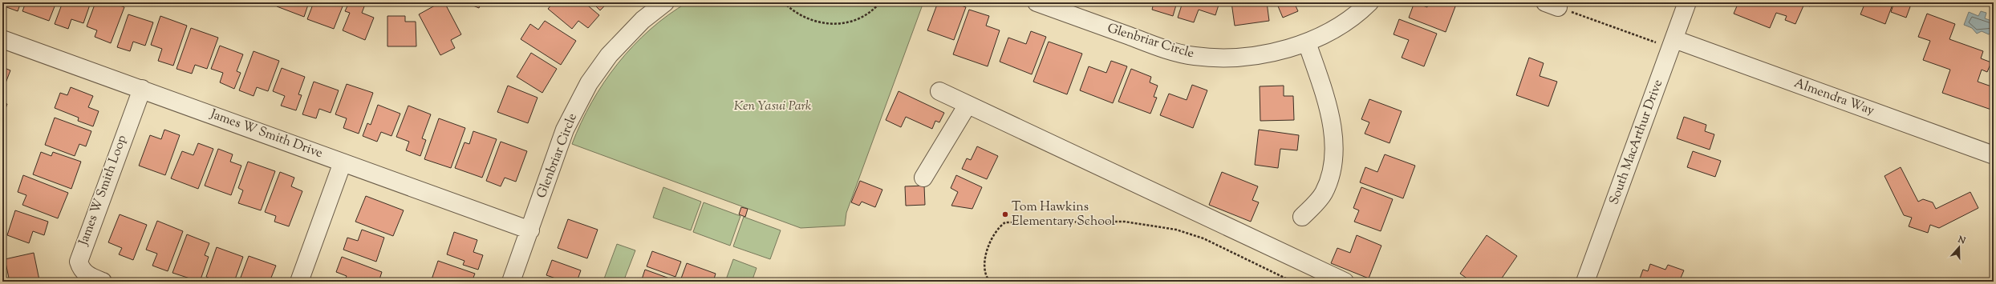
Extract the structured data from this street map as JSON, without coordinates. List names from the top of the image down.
{
  "streets": {
    "street": [
      "Glenbriar Circle",
      "Almendra Way",
      "James W Smith Drive",
      "South MacArthur Drive",
      "James W Smith Loop"
    ]
  },
  "crossings": [
    ["Glenbriar Circle", "James W Smith Drive"],
    ["Almendra Way", "South MacArthur Drive"],
    ["James W Smith Drive", "James W Smith Loop"]
  ],
  "parks": ["Ken Yasui Park"],
  "places": ["Tom Hawkins Elementary School"],
  "north": "top"
}
